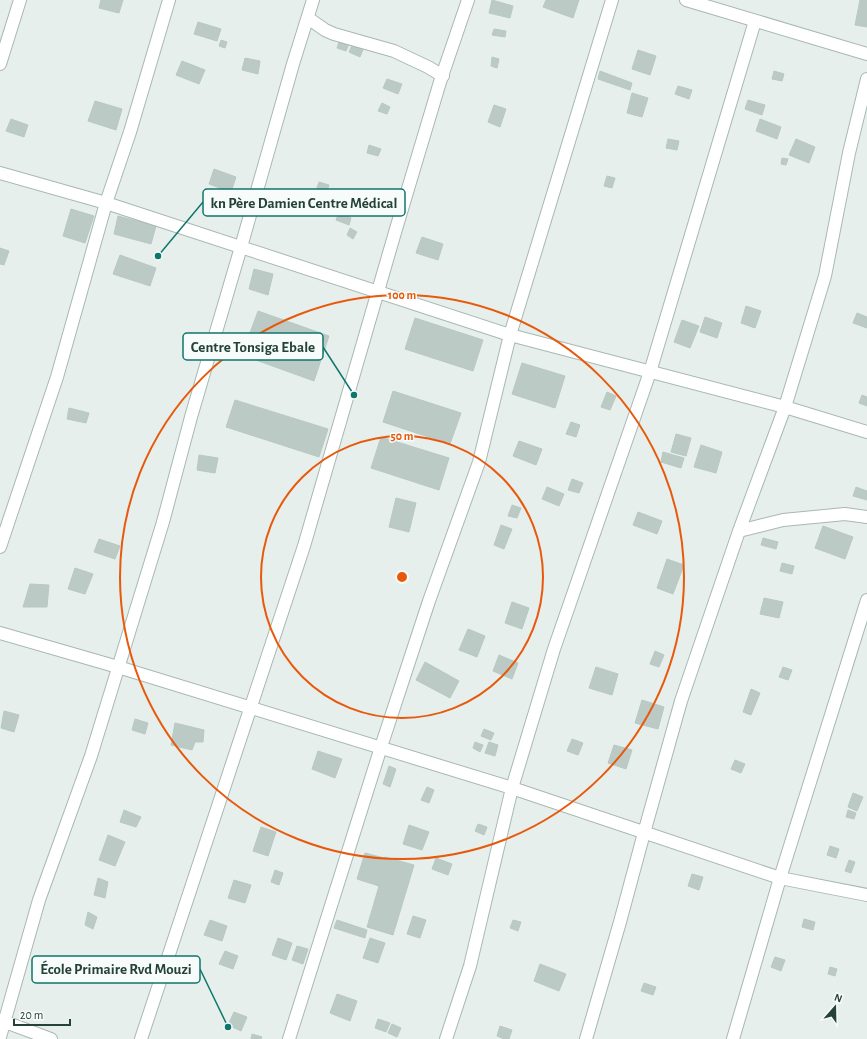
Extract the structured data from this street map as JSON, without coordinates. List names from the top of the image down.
{
  "places": ["kn Père Damien Centre Médical", "Centre Tonsiga Ebale", "École Primaire Rvd Mouzi"],
  "scale_bar": "20 m",
  "north": "top",
  "rings": ["100 m", "50 m"]
}
